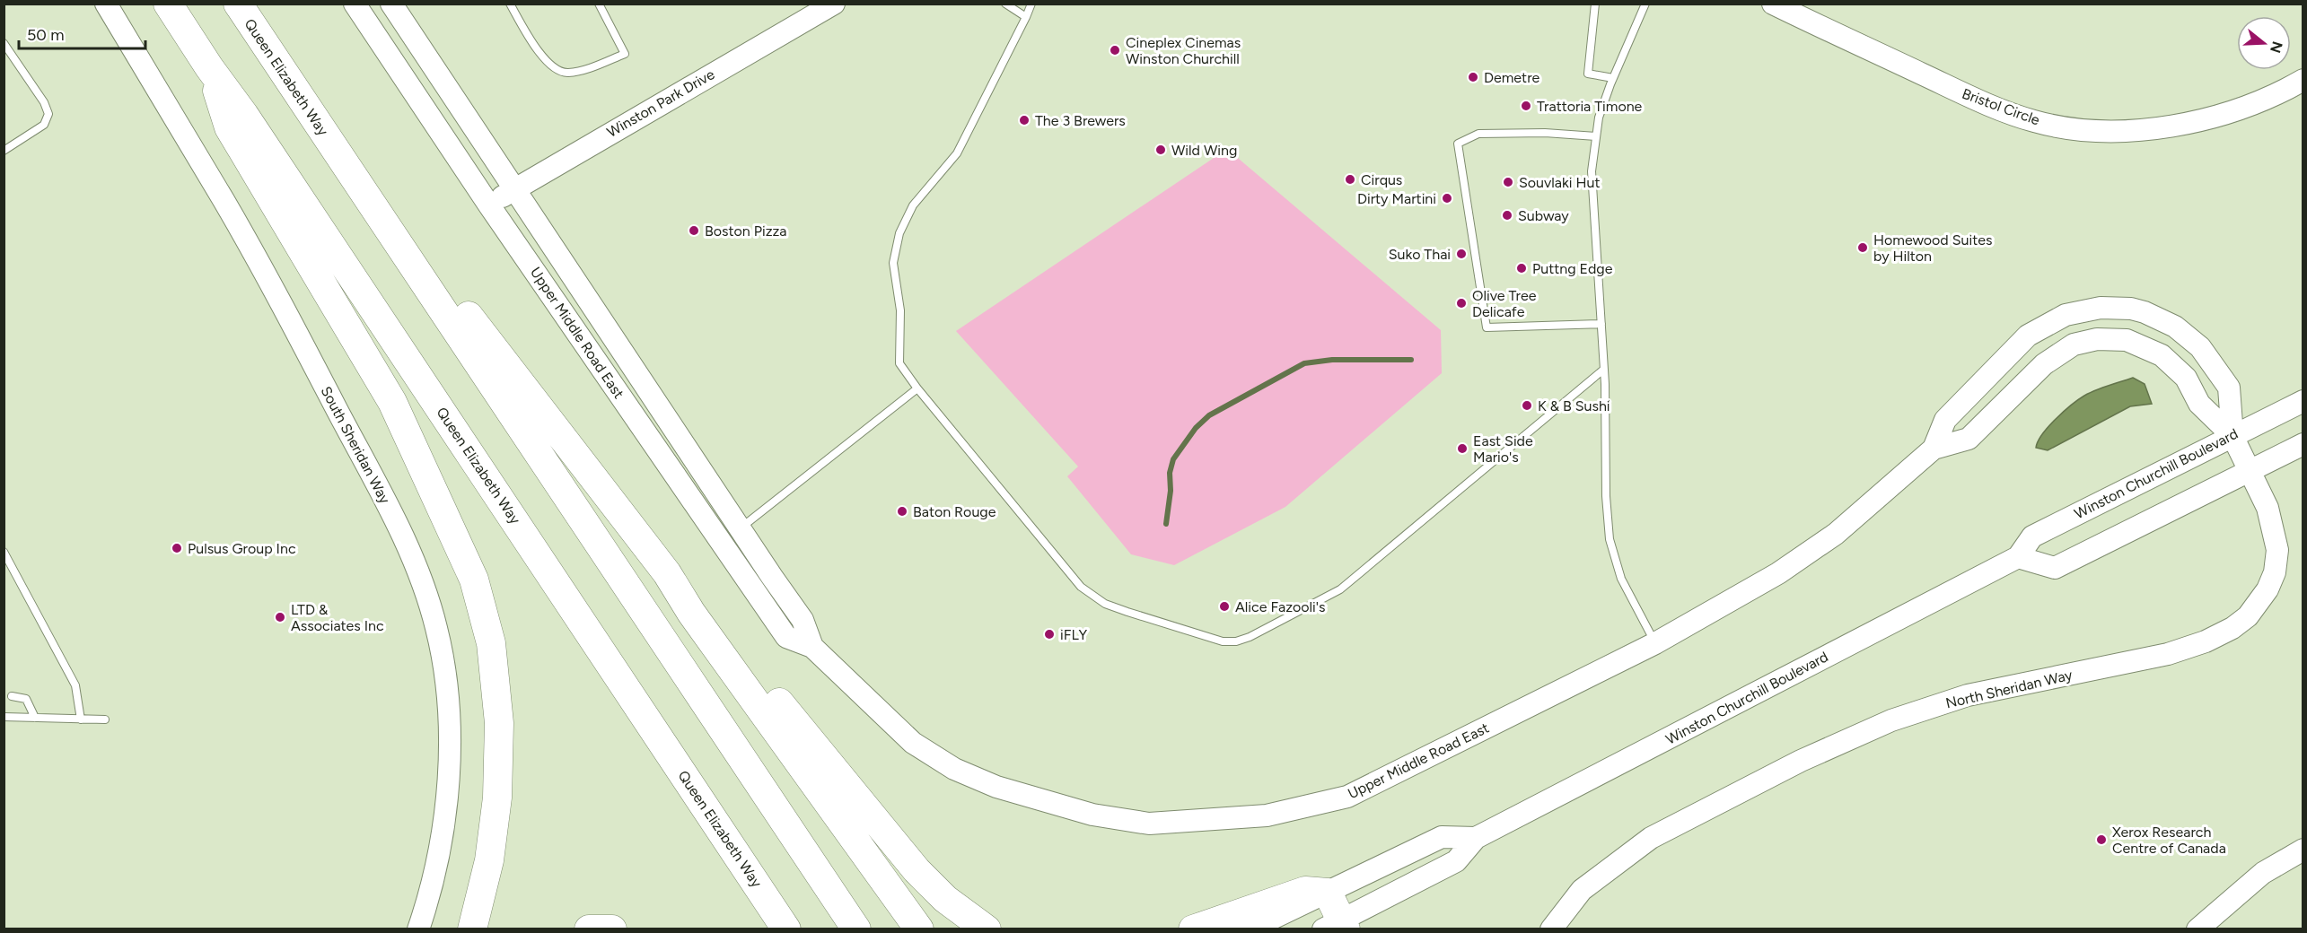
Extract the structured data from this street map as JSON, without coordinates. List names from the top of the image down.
{
  "streets": {
    "highway": ["Queen Elizabeth Way"],
    "street": [
      "Winston Park Drive",
      "Bristol Circle",
      "Upper Middle Road East",
      "South Sheridan Way",
      "Winston Churchill Boulevard",
      "North Sheridan Way"
    ]
  },
  "crossings": [
    ["Winston Park Drive", "Upper Middle Road East"],
    ["Upper Middle Road East", "Winston Churchill Boulevard"],
    ["Upper Middle Road East", "North Sheridan Way"]
  ],
  "places": [
    "Cineplex Cinemas Winston Churchill",
    "Demetre",
    "Trattoria Timone",
    "The 3 Brewers",
    "Wild Wing",
    "Cirqus",
    "Souvlaki Hut",
    "Dirty Martini",
    "Subway",
    "Boston Pizza",
    "Homewood Suites by Hilton",
    "Suko Thai",
    "Puttng Edge",
    "Olive Tree Delicafe",
    "K & B Sushi",
    "East Side Mario's",
    "Baton Rouge",
    "Pulsus Group Inc",
    "Alice Fazooli's",
    "LTD & Associates Inc",
    "iFLY",
    "Xerox Research Centre of Canada"
  ],
  "scale_bar": "50 m",
  "north": "right"
}
